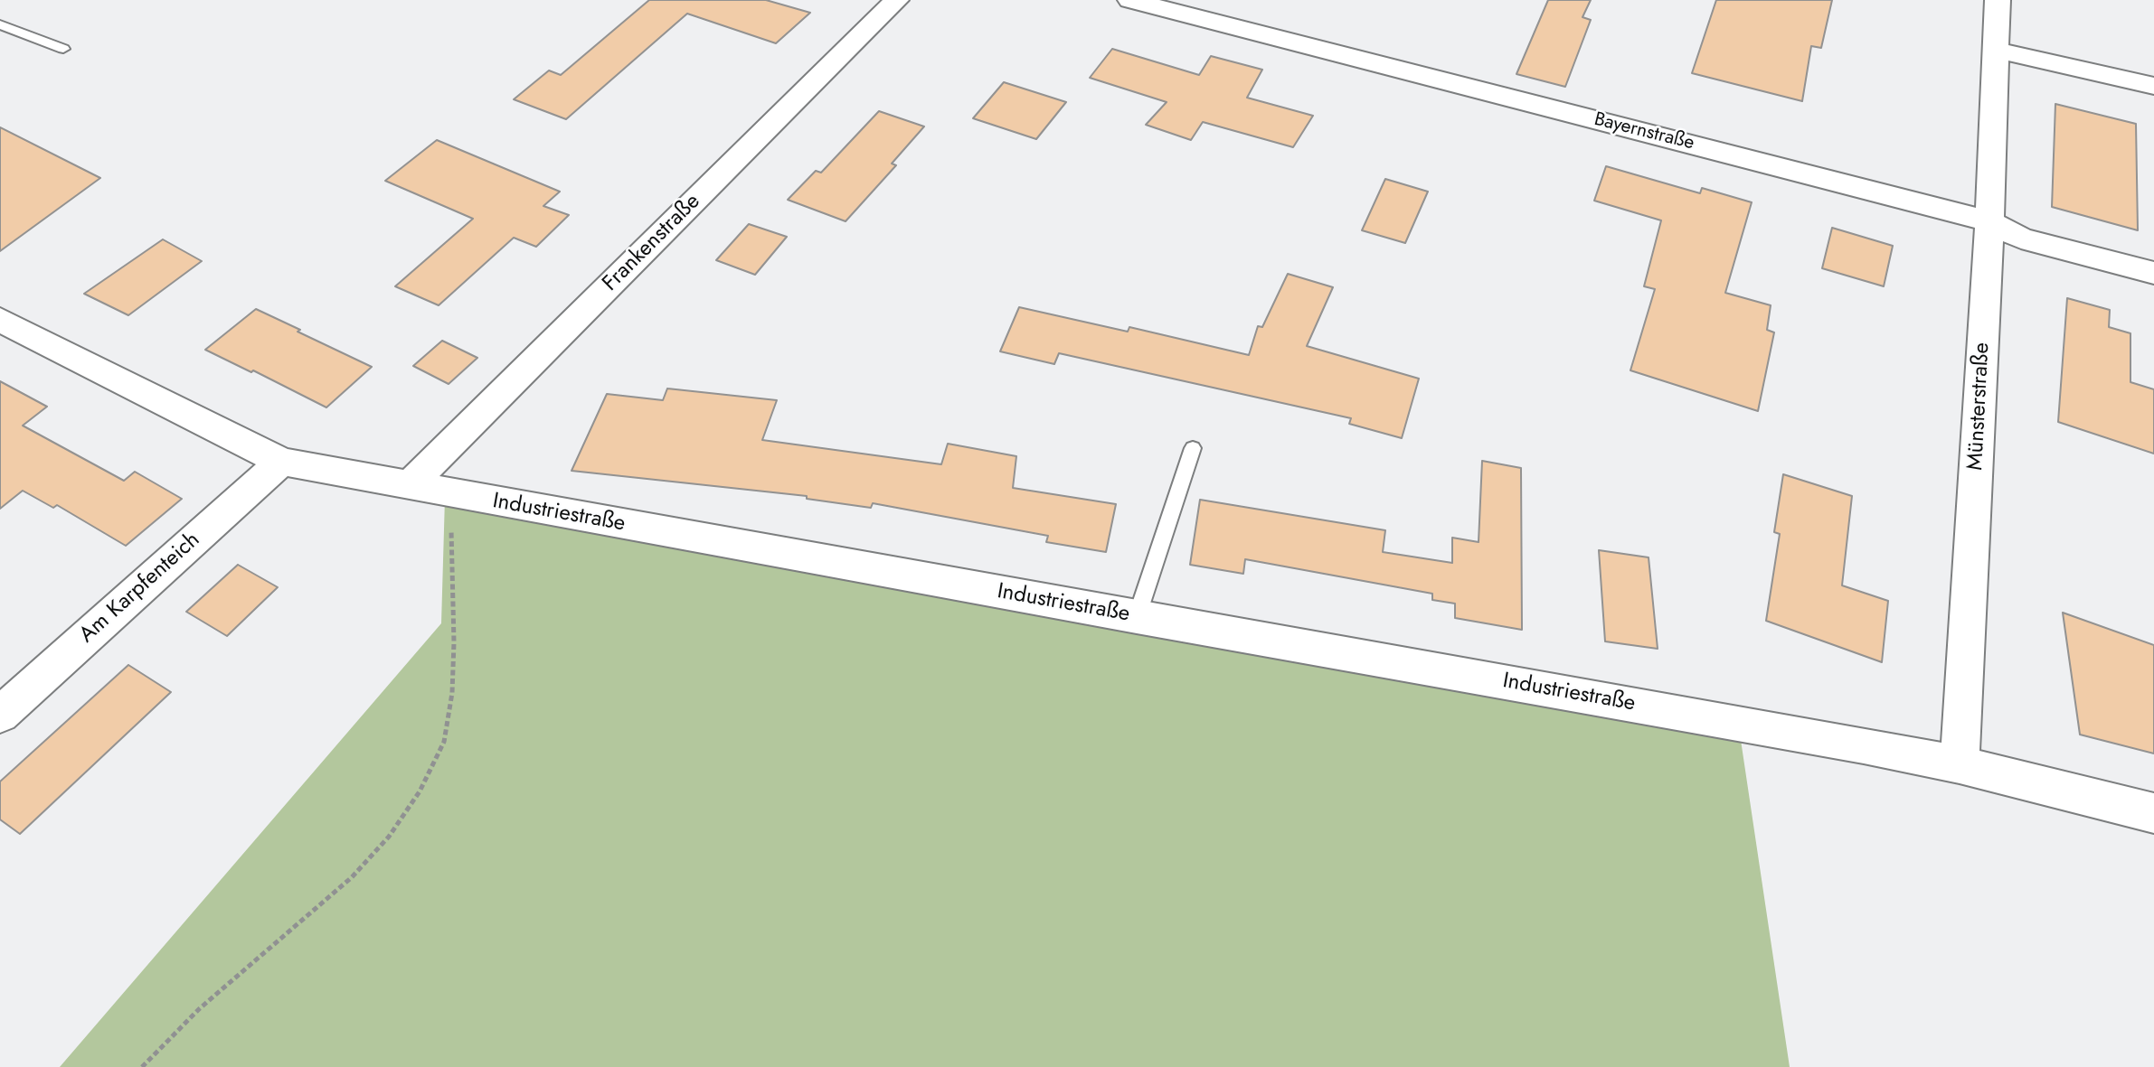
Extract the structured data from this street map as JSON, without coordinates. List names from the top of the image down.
{
  "streets": {
    "street": [
      "Bayernstraße",
      "Frankenstraße",
      "Münsterstraße",
      "Industriestraße",
      "Am Karpfenteich"
    ]
  },
  "crossings": [
    ["Bayernstraße", "Münsterstraße"],
    ["Frankenstraße", "Industriestraße"],
    ["Münsterstraße", "Industriestraße"],
    ["Industriestraße", "Am Karpfenteich"]
  ]
}
